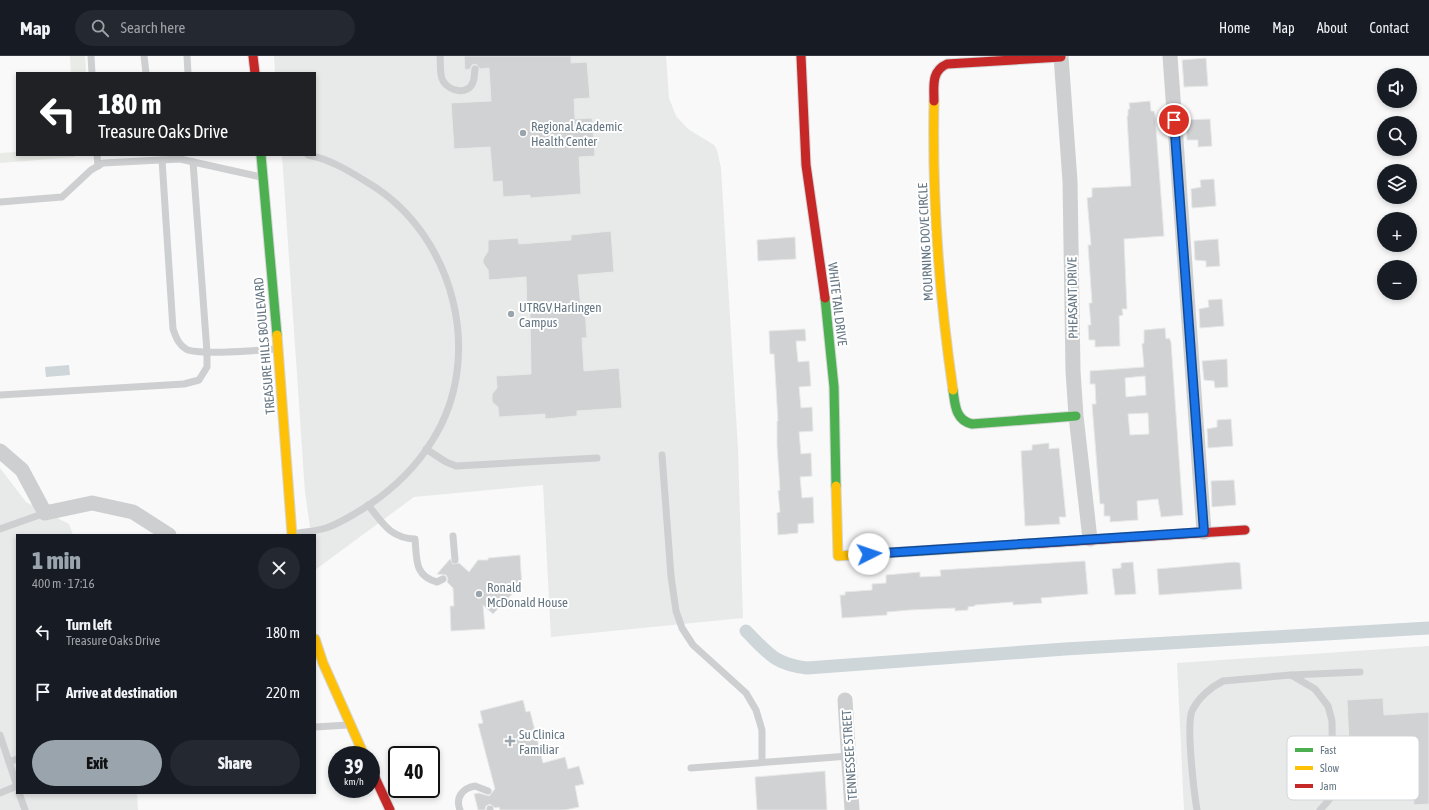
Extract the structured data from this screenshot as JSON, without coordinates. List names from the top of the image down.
{
  "streets": {
    "street": [
      "MOURNING DOVE CIRCLE",
      "PHEASANT DRIVE",
      "WHITE TAIL DRIVE",
      "TREASURE HILLS BOULEVARD",
      "TENNESSEE STREET"
    ]
  },
  "crossings": [
    ["MOURNING DOVE CIRCLE", "PHEASANT DRIVE"],
    ["PHEASANT DRIVE", "WHITE TAIL DRIVE"]
  ],
  "places": {
    "other": ["Regional Academic Health Center", "UTRGV Harlingen Campus", "Ronald McDonald House"],
    "health": ["Su Clinica Familiar"]
  },
  "legend": ["Fast", "Slow", "Jam"],
  "page": {
    "header": "Map",
    "search": "Search here",
    "nav": [
      "Home",
      "Map",
      "About",
      "Contact"
    ],
    "map_buttons": ["+", "−"],
    "turn": ["180 m", "Treasure Oaks Drive"],
    "heading": ["1 min", "400 m · 17:16"],
    "list": [
      {
        "name": "Turn left",
        "note": "Treasure Oaks Drive",
        "value": "180 m"
      },
      {
        "name": "Arrive at destination",
        "value": "220 m"
      }
    ],
    "buttons": ["Exit", "Share"],
    "speed": "39 km/h",
    "limit": "40"
  }
}
